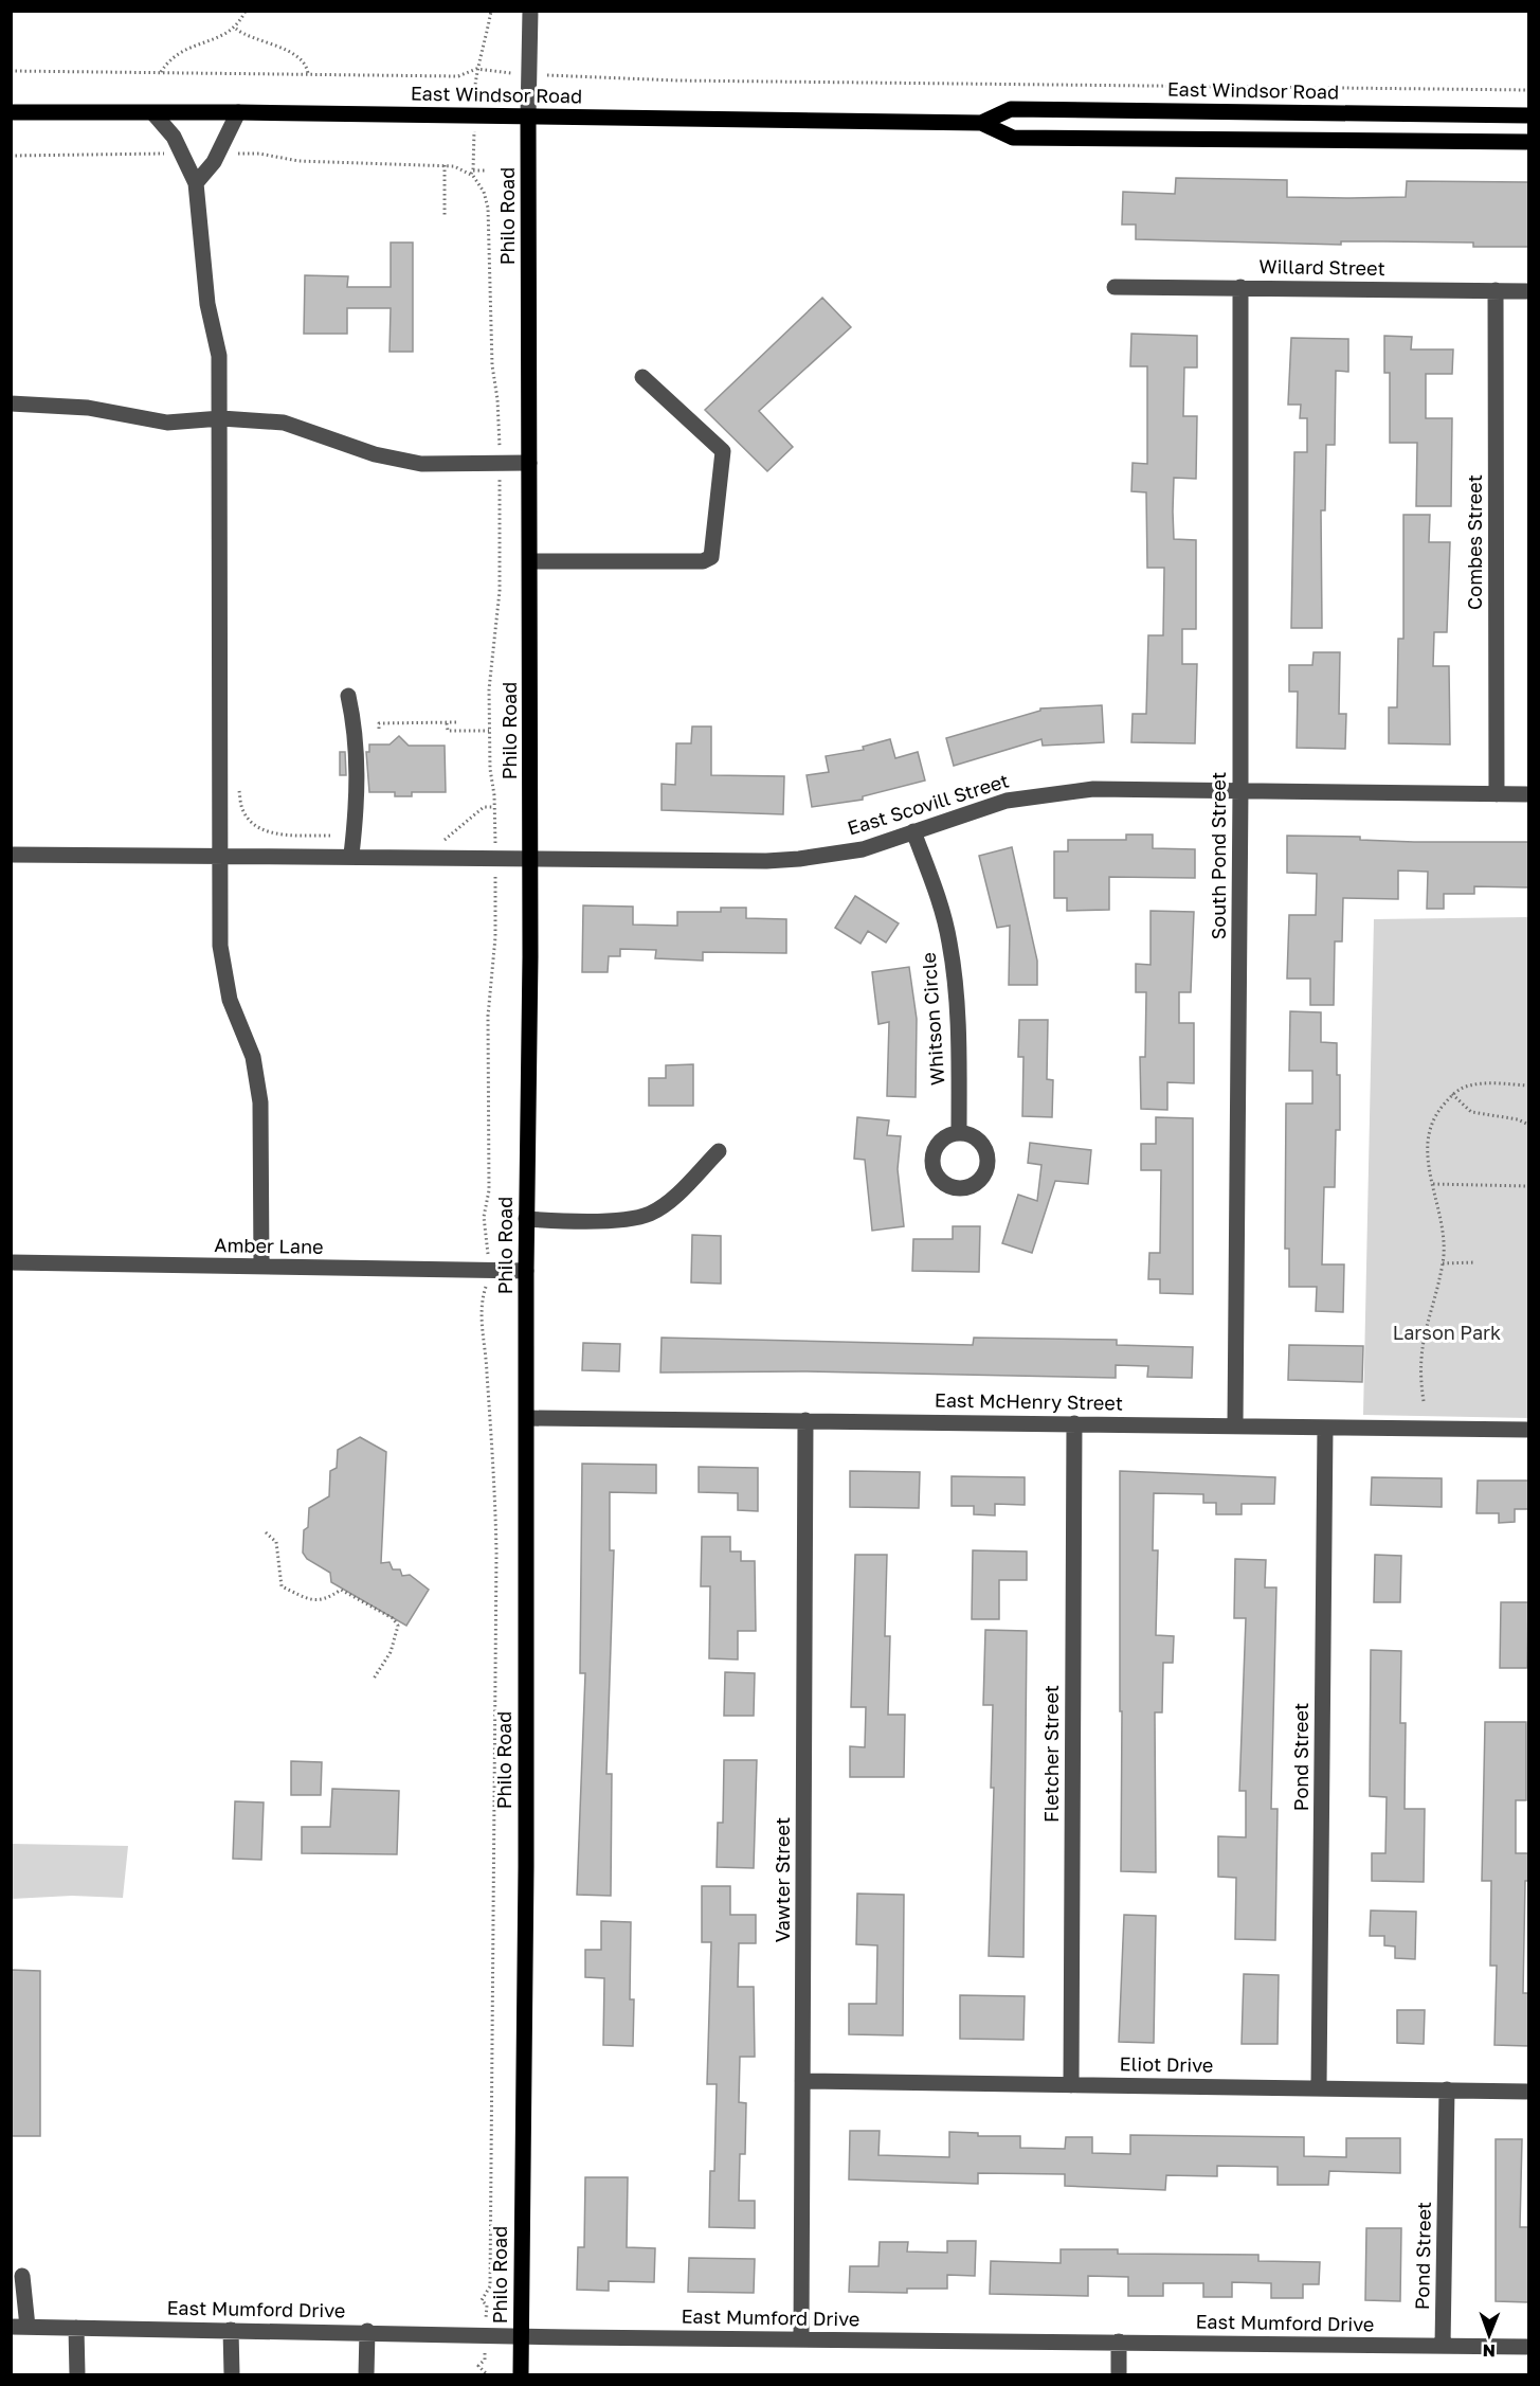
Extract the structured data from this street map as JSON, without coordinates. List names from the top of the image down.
{
  "streets": {
    "main road": ["East Windsor Road", "Philo Road"],
    "street": [
      "Willard Street",
      "Combes Street",
      "East Scovill Street",
      "South Pond Street",
      "Whitson Circle",
      "Amber Lane",
      "East McHenry Street",
      "Fletcher Street",
      "Pond Street",
      "Vawter Street",
      "Eliot Drive",
      "East Mumford Drive"
    ]
  },
  "crossings": [
    ["East Windsor Road", "Philo Road"],
    ["Philo Road", "East Scovill Street"],
    ["Philo Road", "Amber Lane"],
    ["Philo Road", "East McHenry Street"],
    ["Philo Road", "East Mumford Drive"],
    ["Willard Street", "Combes Street"],
    ["Willard Street", "South Pond Street"],
    ["Combes Street", "East Scovill Street"],
    ["East Scovill Street", "South Pond Street"],
    ["East Scovill Street", "Whitson Circle"],
    ["South Pond Street", "East McHenry Street"],
    ["East McHenry Street", "Fletcher Street"],
    ["East McHenry Street", "Pond Street"],
    ["East McHenry Street", "Vawter Street"],
    ["Fletcher Street", "Eliot Drive"],
    ["Pond Street", "Eliot Drive"],
    ["Pond Street", "East Mumford Drive"],
    ["Vawter Street", "Eliot Drive"],
    ["Vawter Street", "East Mumford Drive"]
  ],
  "parks": ["Larson Park"],
  "north": "bottom"
}
